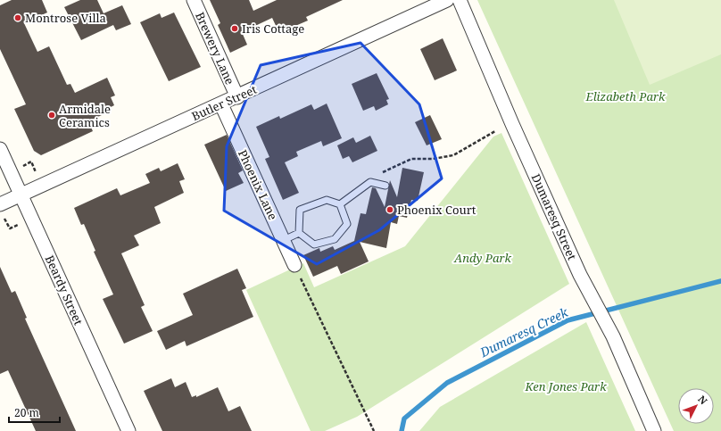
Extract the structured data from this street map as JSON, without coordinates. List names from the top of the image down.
{
  "streets": {
    "street": [
      "Brewery Lane",
      "Butler Street",
      "Phoenix Lane",
      "Dumaresq Street",
      "Beardy Street"
    ]
  },
  "crossings": [
    ["Brewery Lane", "Butler Street"],
    ["Butler Street", "Phoenix Lane"],
    ["Butler Street", "Beardy Street"]
  ],
  "water": ["Dumaresq Creek"],
  "parks": ["Elizabeth Park", "Andy Park", "Ken Jones Park"],
  "places": [
    "Montrose Villa",
    "Iris Cottage",
    "Armidale Ceramics",
    "Phoenix Court"
  ],
  "scale_bar": "20 m",
  "north": "top right"
}
